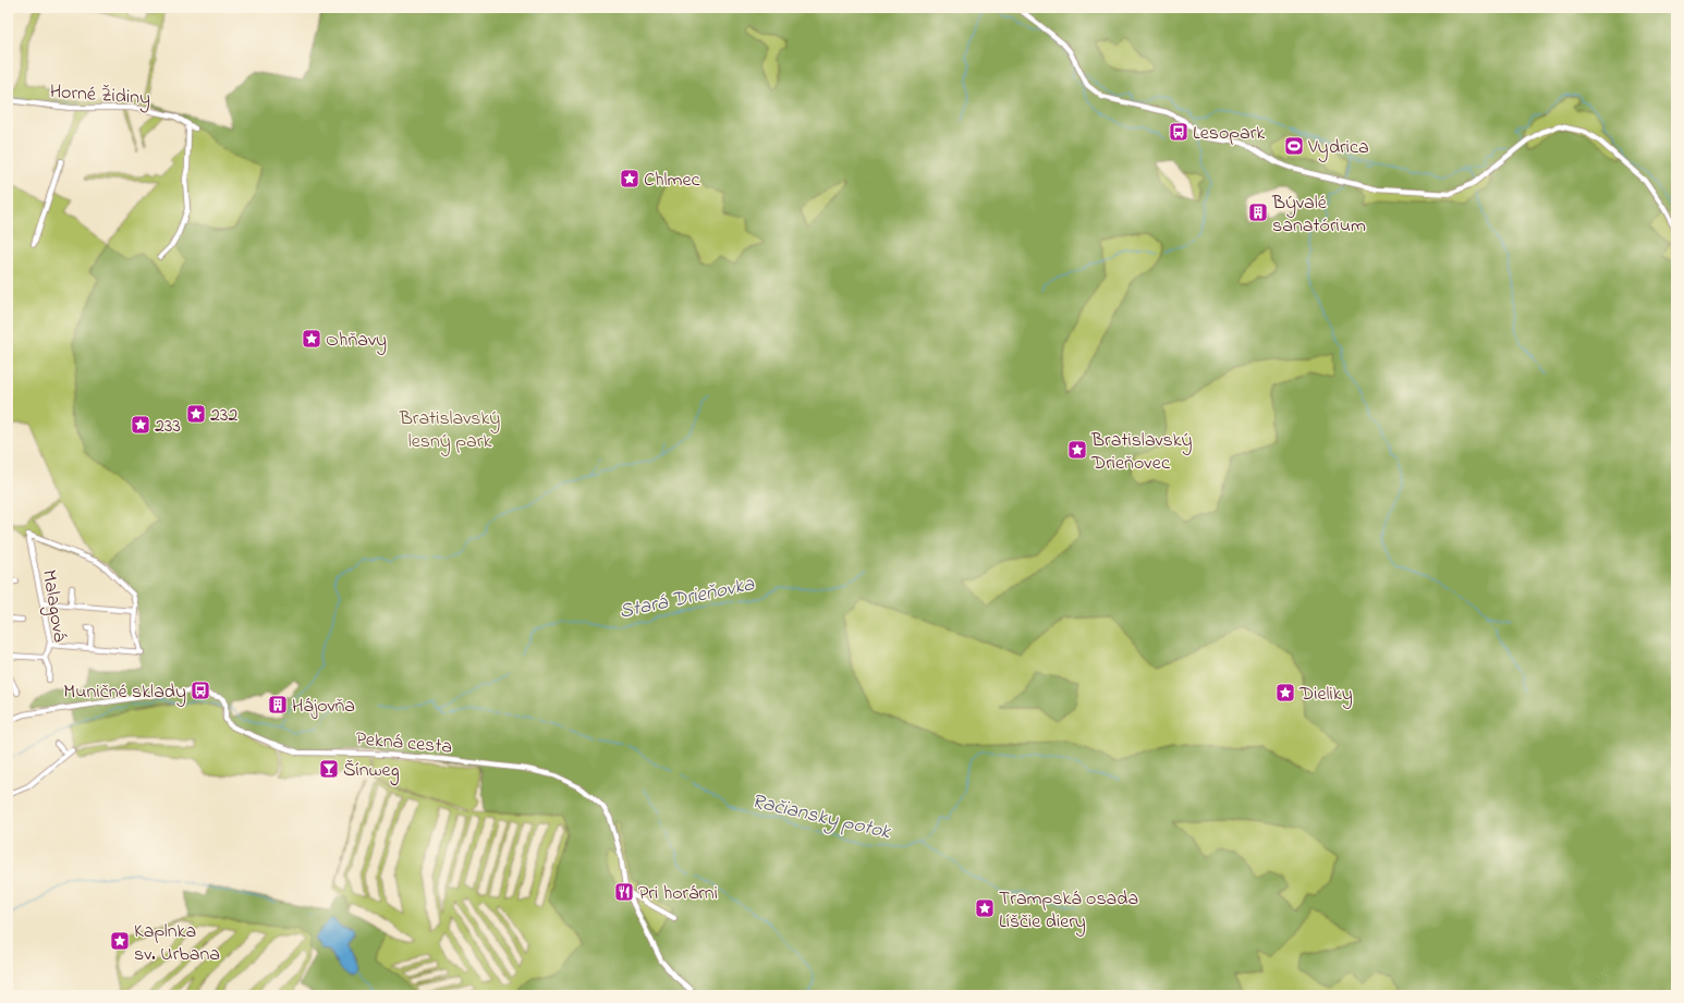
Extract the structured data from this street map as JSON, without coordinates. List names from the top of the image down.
{
  "streets": {
    "street": ["Horné Židiny", "Malagová", "Pekná cesta"]
  },
  "water": ["Stará Drieňovka", "Račiansky potok"],
  "parks": ["Bratislavský lesný park"],
  "places": {
    "bus stop": ["Lesopark", "Muničné sklady"],
    "sports": ["Vydrica"],
    "place": [
      "Chlmec",
      "Ohňavy",
      "232",
      "233",
      "Bratislavský Drieňovec",
      "Dieliky",
      "Trampská osada Líščie diery",
      "Kaplnka sv. Urbana"
    ],
    "building": ["Bývalé sanatórium", "Hájovňa"],
    "bar": ["Šínweg"],
    "restaurant": ["Pri horárni"]
  }
}
